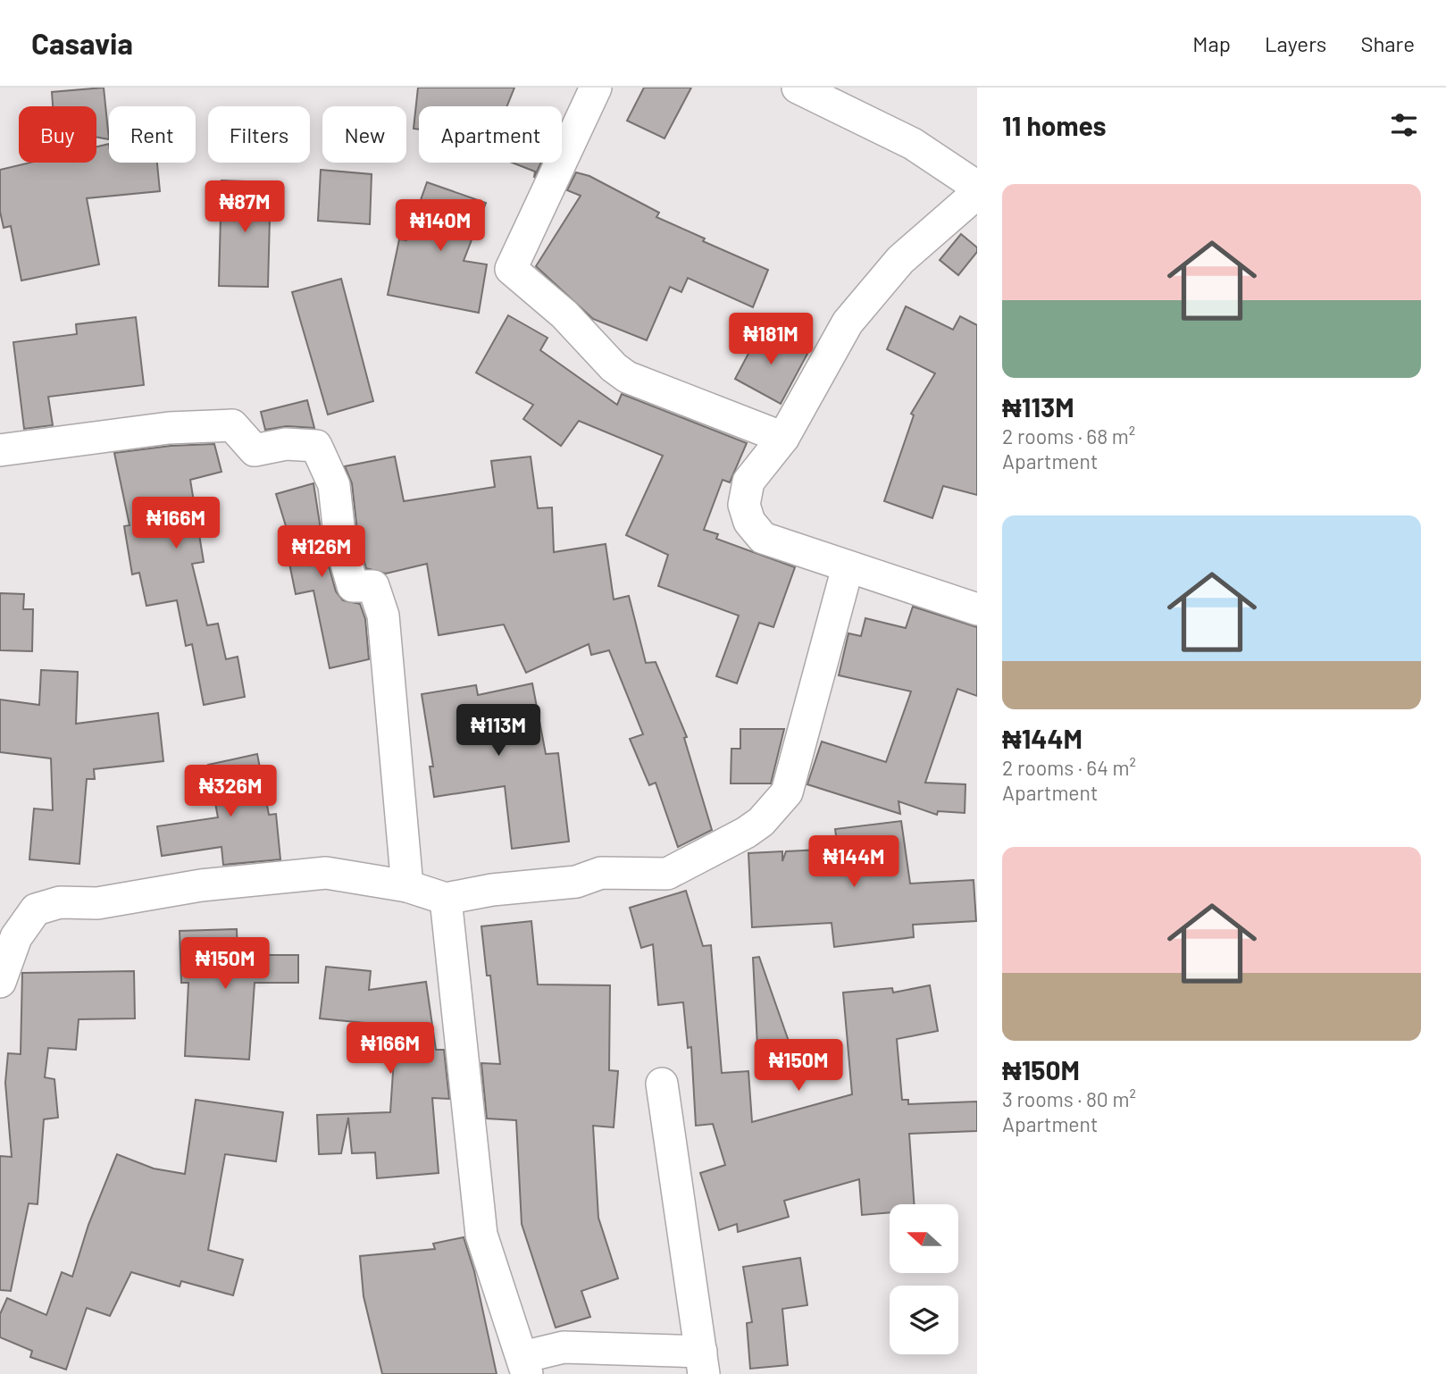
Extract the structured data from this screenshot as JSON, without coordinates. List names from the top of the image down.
{
  "north": "left",
  "page": {
    "header": "Casavia",
    "nav": ["Map", "Layers", "Share"],
    "heading": "11 homes",
    "chip": [
      "Buy",
      "Rent",
      "Filters",
      "New",
      "Apartment"
    ],
    "list": [
      {
        "name": "₦113M",
        "note": "2 rooms · 68 m² · Apartment"
      },
      {
        "name": "₦144M",
        "note": "2 rooms · 64 m² · Apartment"
      },
      {
        "name": "₦150M",
        "note": "3 rooms · 80 m² · Apartment"
      }
    ],
    "price": [
      "₦87M",
      "₦140M",
      "₦181M",
      "₦166M",
      "₦126M",
      "₦113M",
      "₦326M",
      "₦144M",
      "₦150M",
      "₦166M",
      "₦150M"
    ]
  }
}
